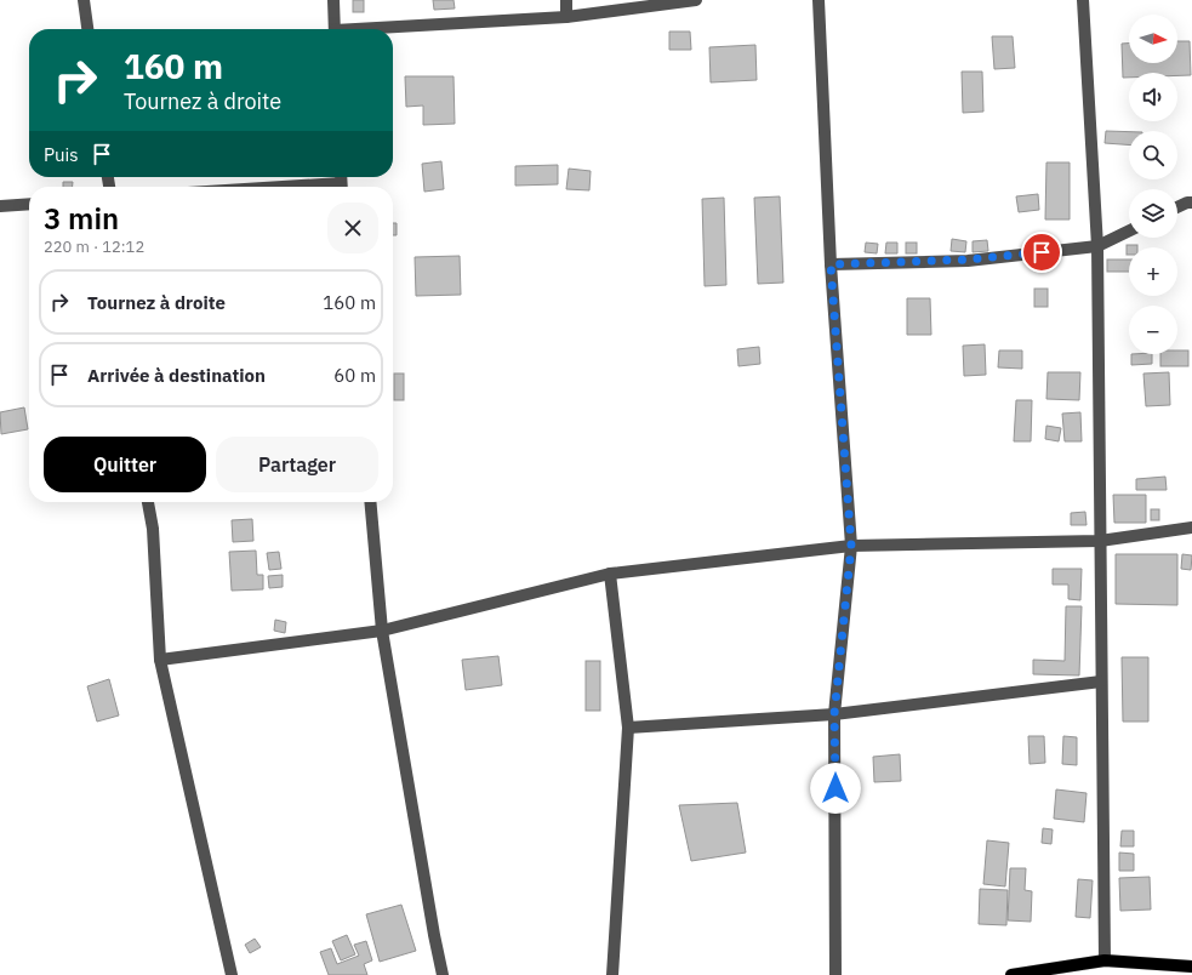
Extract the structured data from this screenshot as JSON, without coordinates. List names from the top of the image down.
{
  "north": "right",
  "page": {
    "map_buttons": ["+", "−"],
    "turn": ["160 m", "Tournez à droite"],
    "then": "Puis",
    "heading": ["3 min", "220 m · 12:12"],
    "list": [
      {
        "name": "Tournez à droite",
        "value": "160 m"
      },
      {
        "name": "Arrivée à destination",
        "value": "60 m"
      }
    ],
    "buttons": ["Quitter", "Partager"]
  }
}
